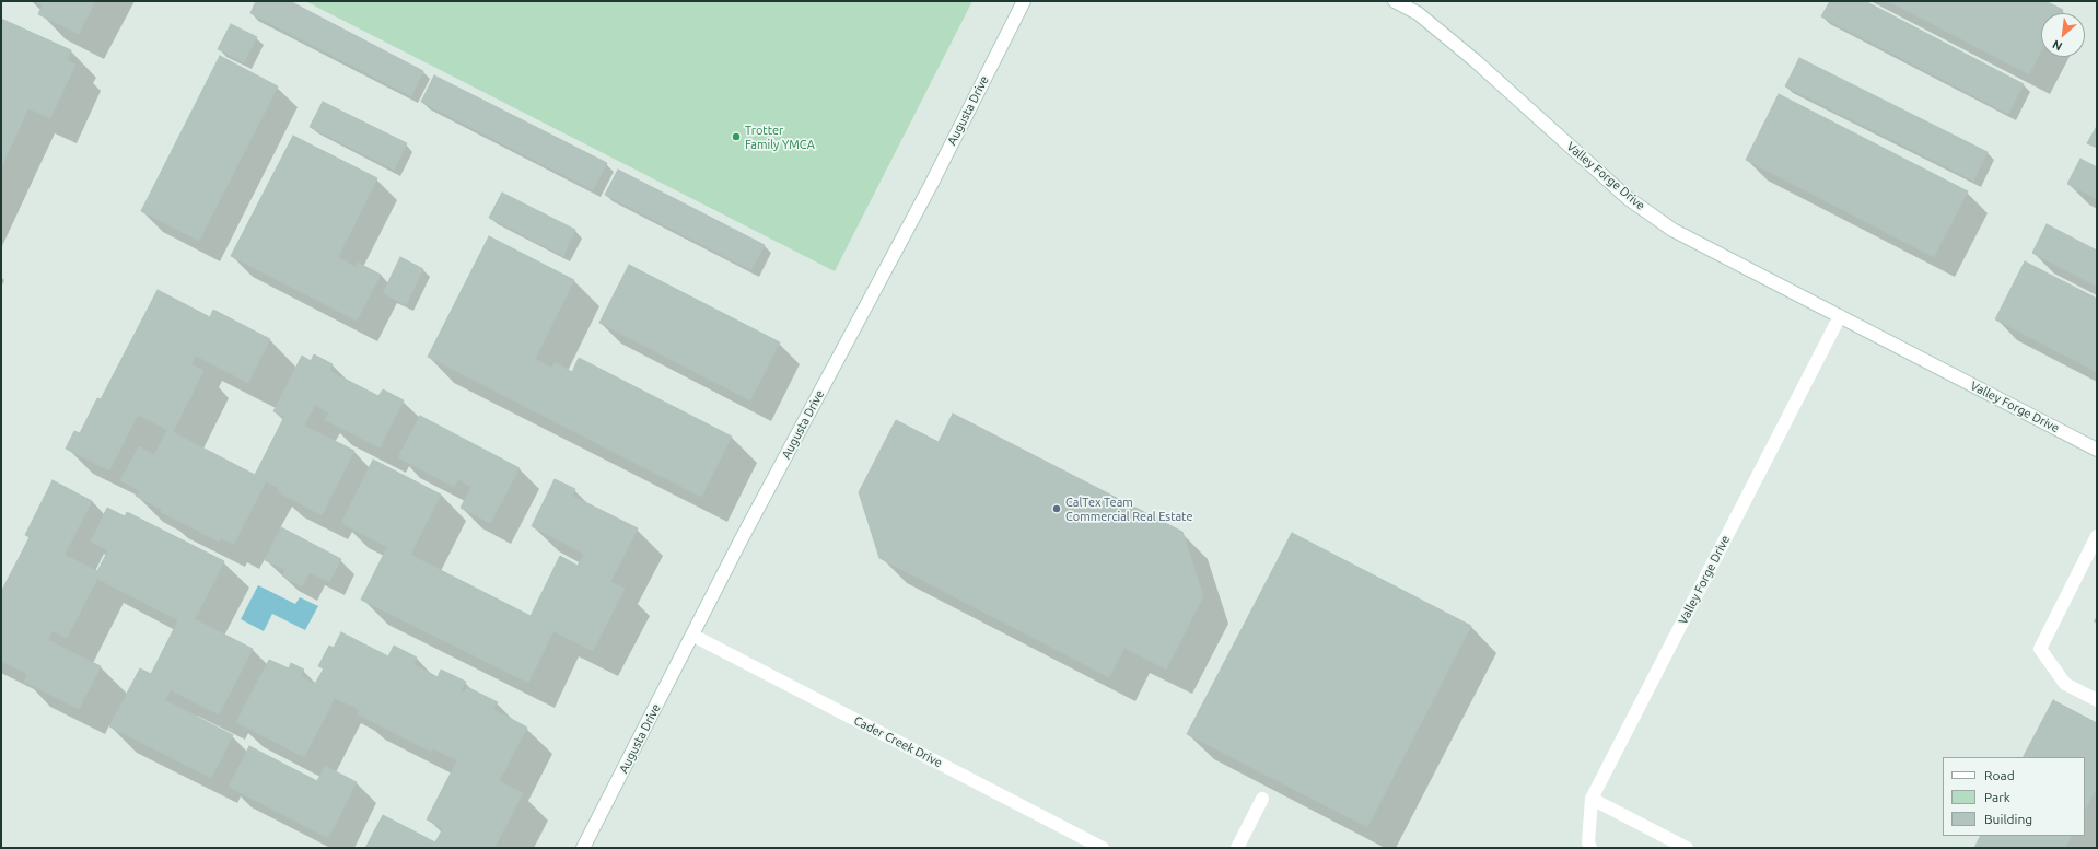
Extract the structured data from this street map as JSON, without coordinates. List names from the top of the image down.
{
  "streets": {
    "street": ["Augusta Drive", "Valley Forge Drive", "Cader Creek Drive"]
  },
  "crossings": [
    ["Augusta Drive", "Cader Creek Drive"]
  ],
  "places": ["Trotter Family YMCA", "CalTex Team Commercial Real Estate"],
  "legend": ["Road", "Park", "Building"],
  "north": "bottom left"
}
